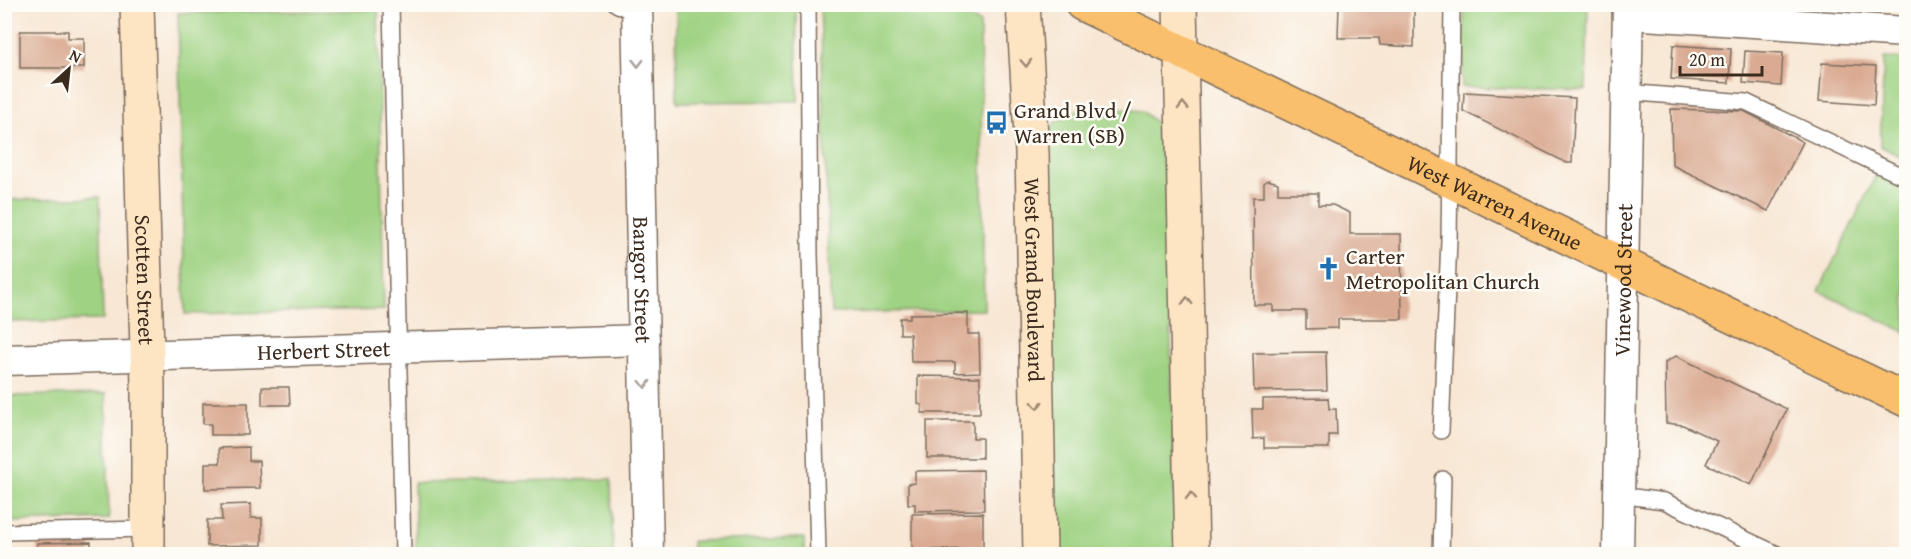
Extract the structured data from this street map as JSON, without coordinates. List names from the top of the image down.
{
  "streets": {
    "main road": ["West Warren Avenue", "Scotten Street", "West Grand Boulevard"],
    "street": ["Vinewood Street", "Bangor Street", "Herbert Street"]
  },
  "crossings": [
    ["West Warren Avenue", "Vinewood Street"],
    ["Scotten Street", "Herbert Street"],
    ["Bangor Street", "Herbert Street"]
  ],
  "one_way": ["Bangor Street"],
  "places": {
    "bus stop": ["Grand Blvd / Warren (SB)"],
    "church": ["Carter Metropolitan Church"]
  },
  "scale_bar": "20 m",
  "north": "top right"
}
